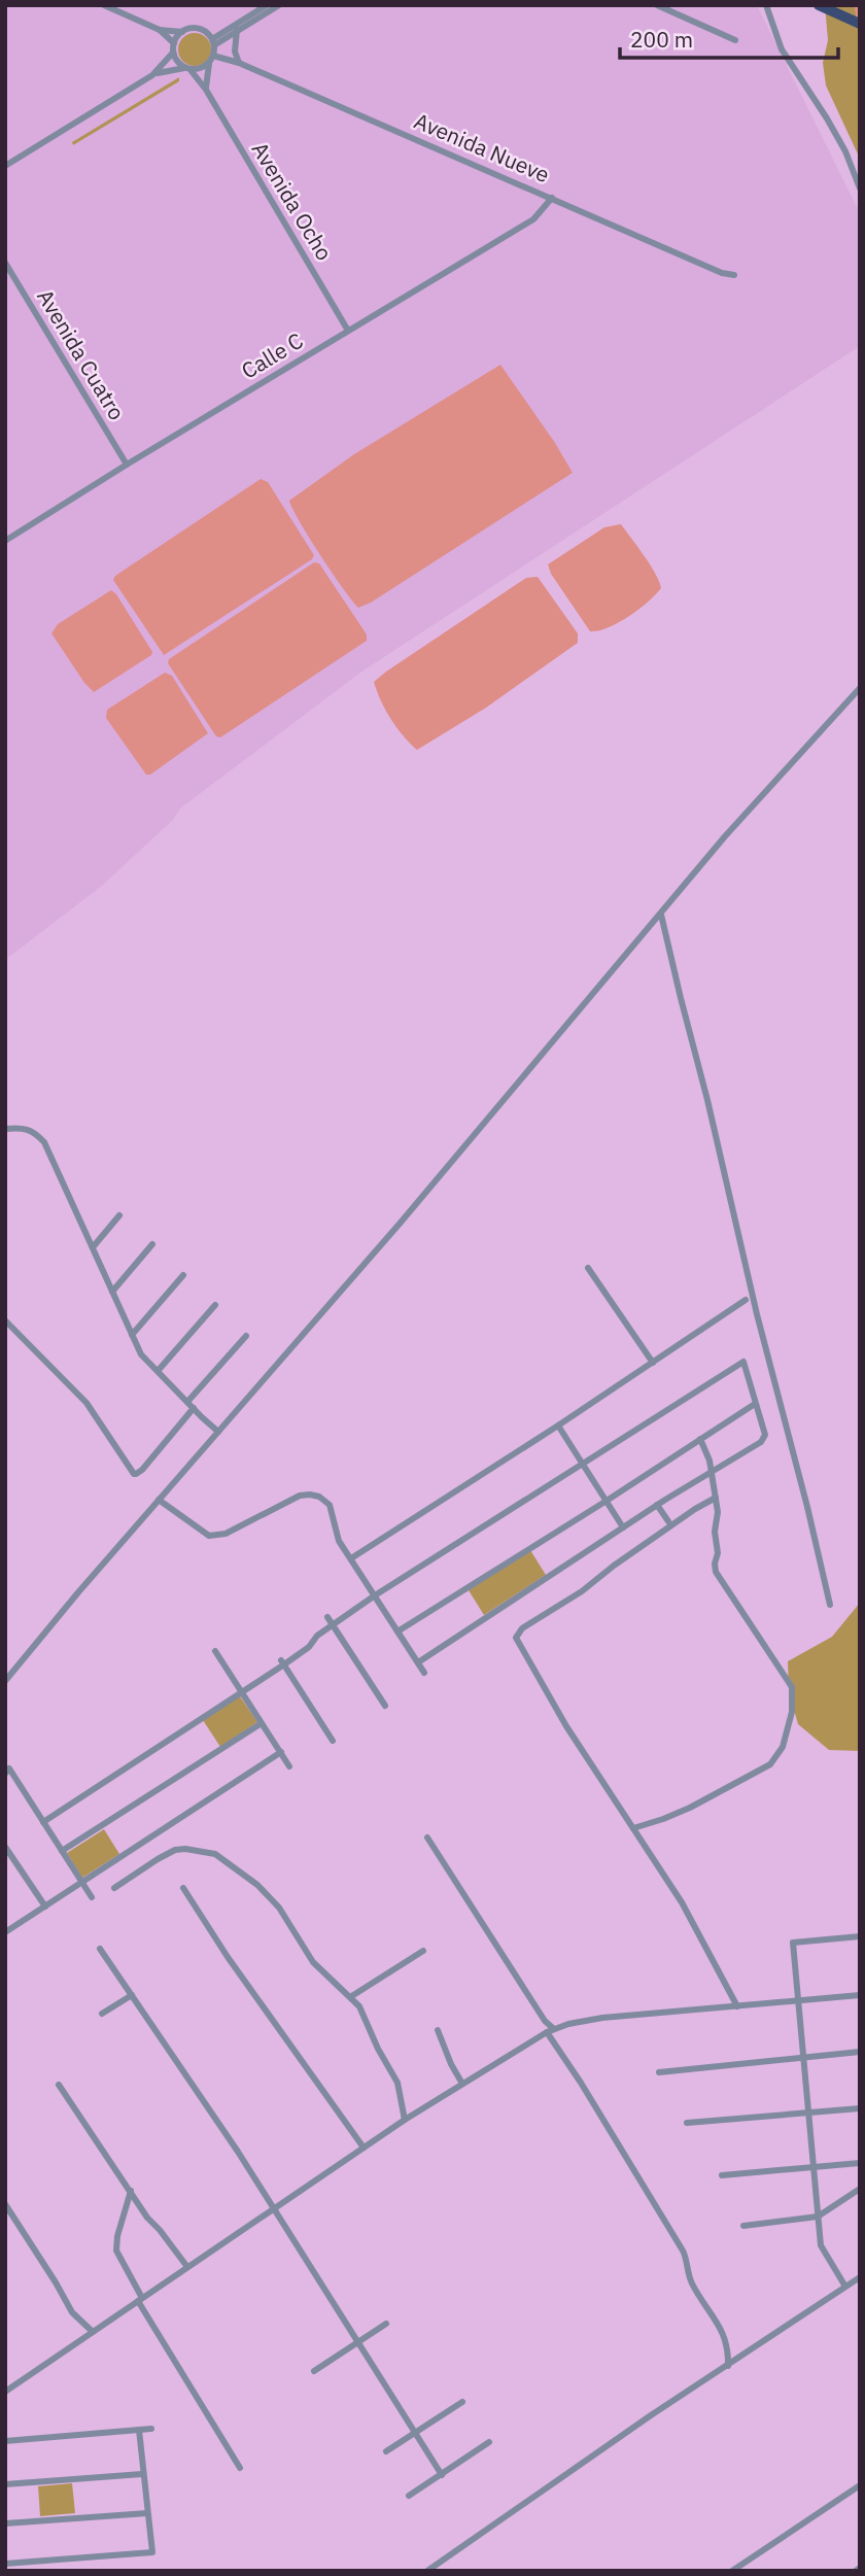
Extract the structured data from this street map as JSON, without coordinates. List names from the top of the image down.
{
  "streets": {
    "street": [
      "Avenida Nueve",
      "Avenida Ocho",
      "Avenida Cuatro",
      "Calle C"
    ]
  },
  "crossings": [
    ["Avenida Nueve", "Avenida Ocho"],
    ["Avenida Nueve", "Calle C"],
    ["Avenida Ocho", "Calle C"],
    ["Avenida Cuatro", "Calle C"]
  ],
  "scale_bar": "200 m"
}
